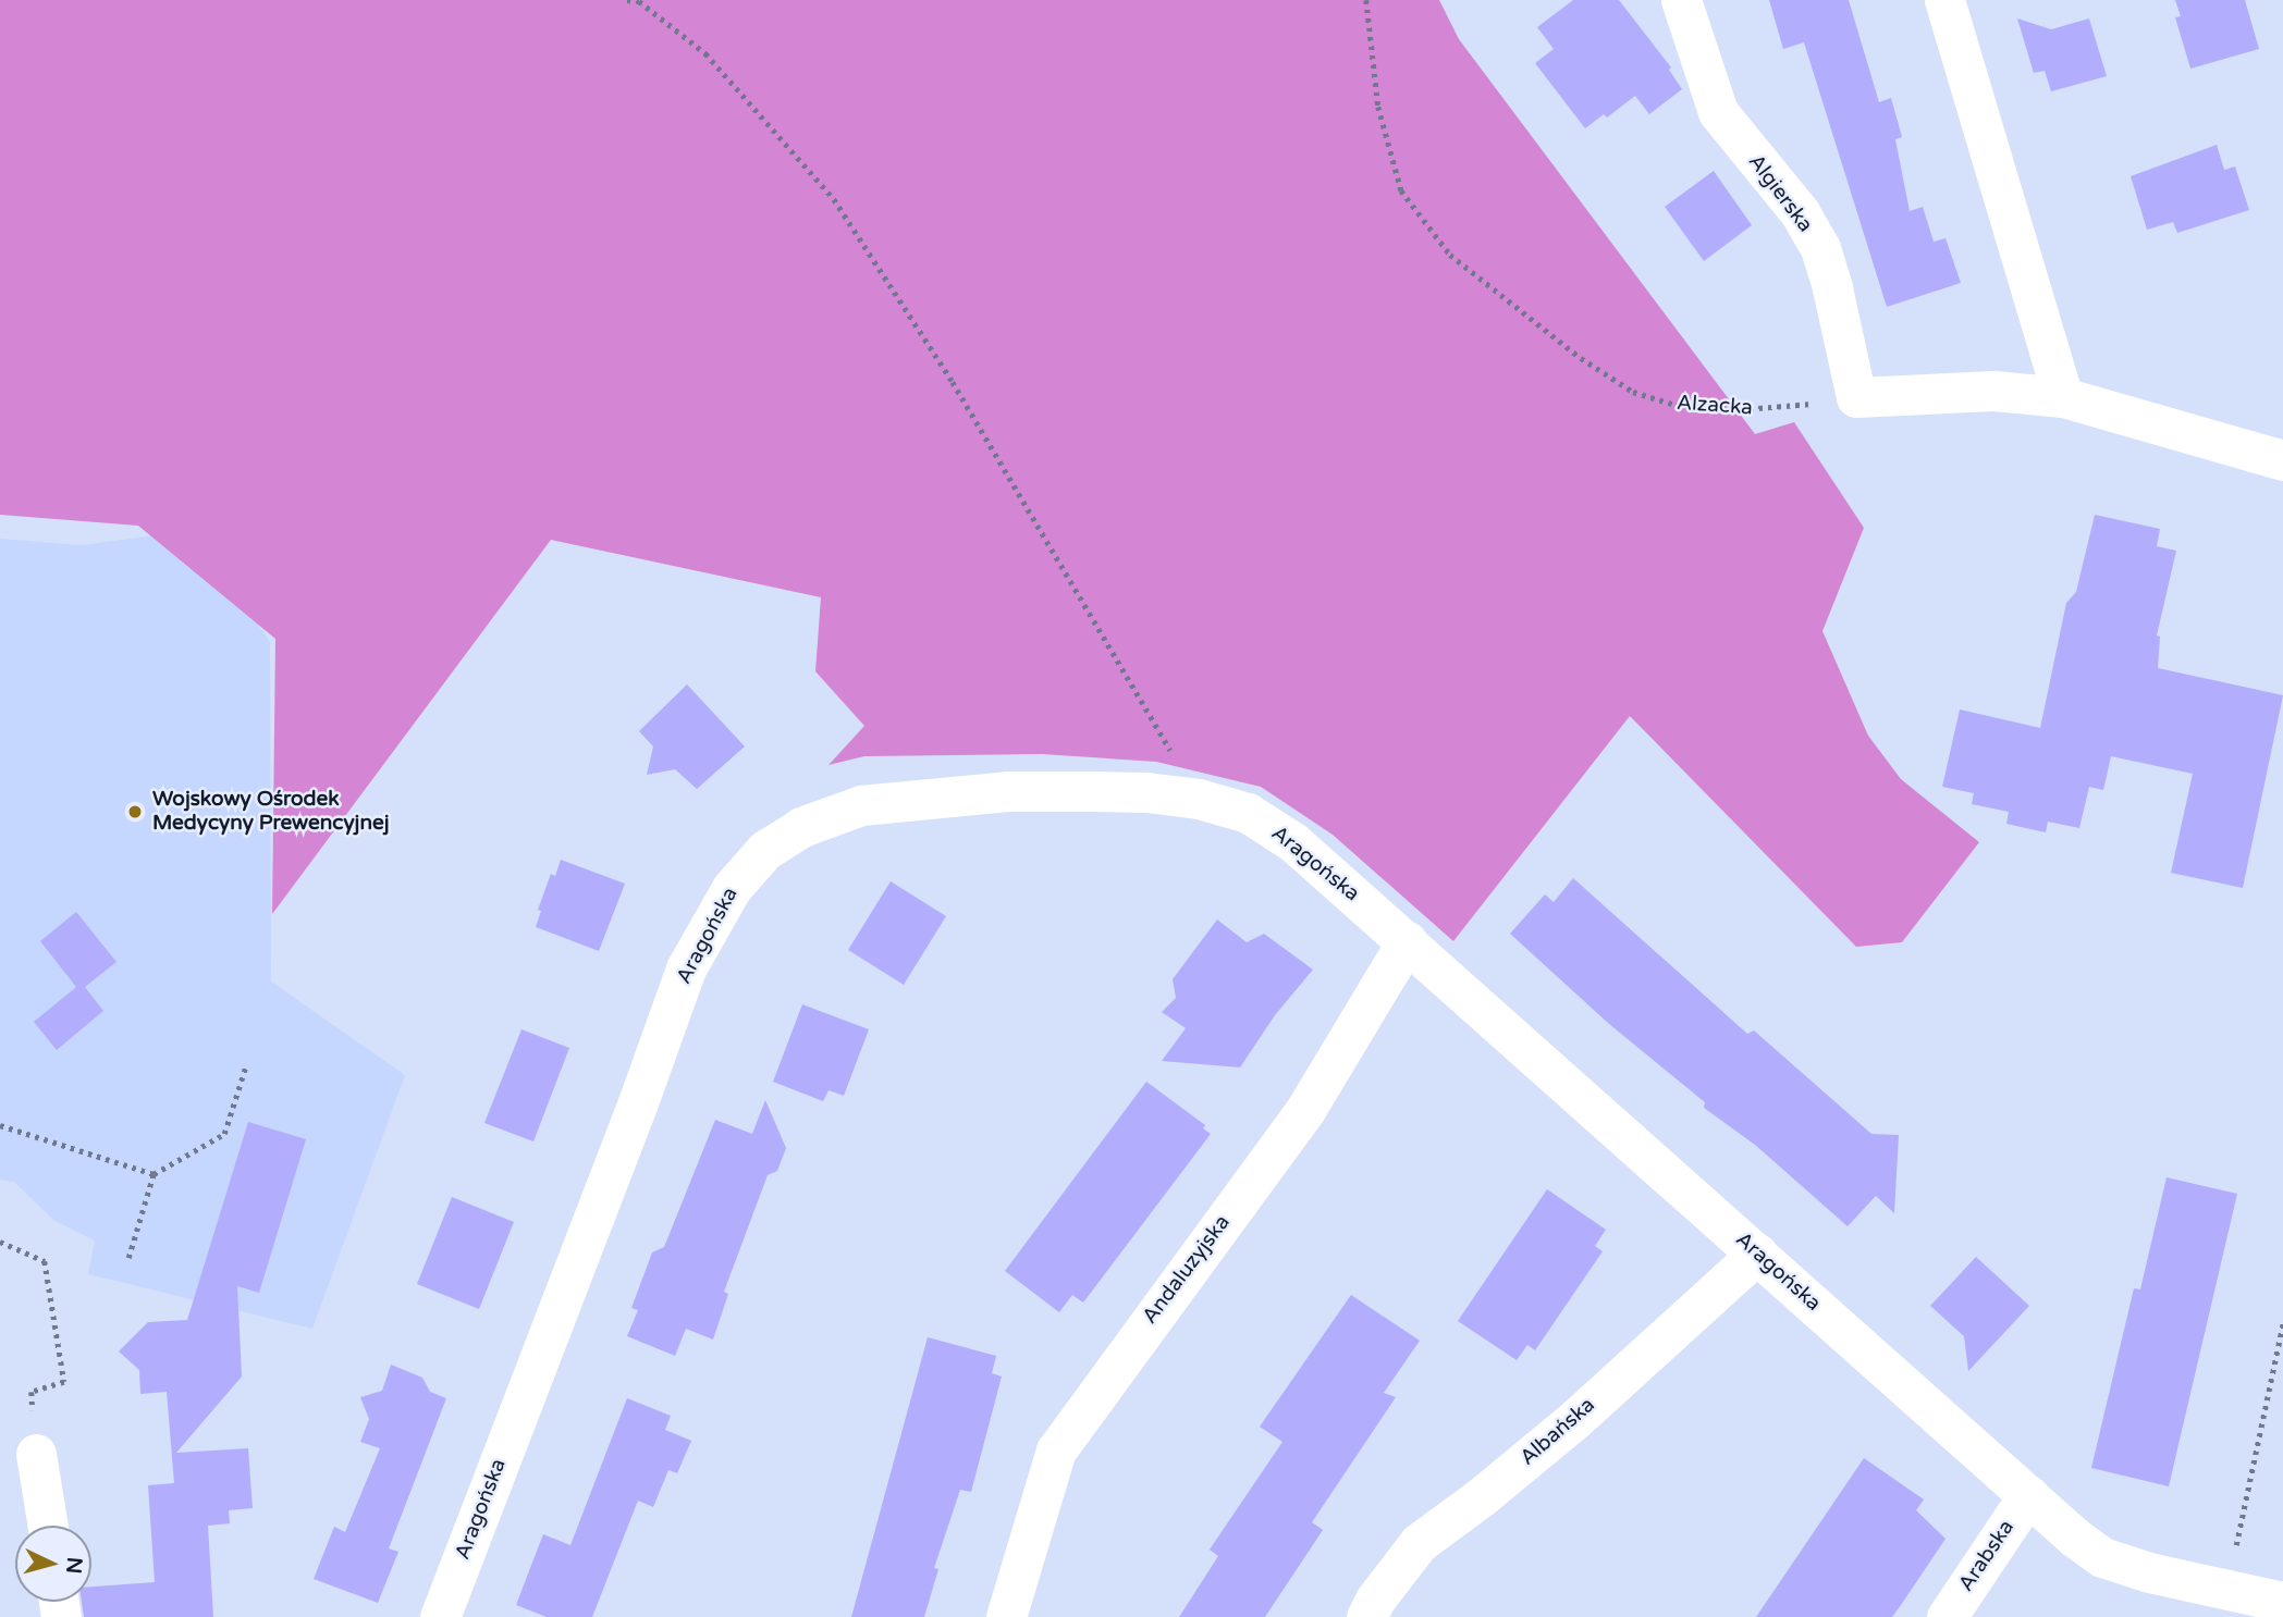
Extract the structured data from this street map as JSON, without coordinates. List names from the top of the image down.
{
  "streets": {
    "street": [
      "Algierska",
      "Aragońska",
      "Andaluzyjska",
      "Albańska",
      "Arabska"
    ],
    "path": ["Alzacka"]
  },
  "crossings": [
    ["Algierska", "Alzacka"],
    ["Aragońska", "Andaluzyjska"],
    ["Aragońska", "Albańska"],
    ["Aragońska", "Arabska"]
  ],
  "places": ["Wojskowy Ośrodek Medycyny Prewencyjnej"],
  "north": "right"
}
